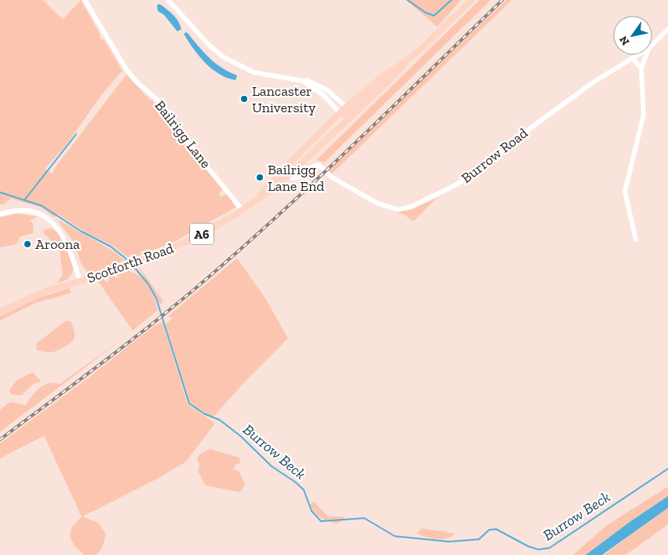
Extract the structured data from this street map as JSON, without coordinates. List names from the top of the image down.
{
  "streets": {
    "main road": ["A6", "Scotforth Road"],
    "street": ["Bailrigg Lane", "Burrow Road"]
  },
  "crossings": [
    ["Bailrigg Lane", "Scotforth Road"],
    ["Burrow Road", "Scotforth Road"]
  ],
  "water": ["Burrow Beck"],
  "places": ["Lancaster University", "Bailrigg Lane End", "Aroona"],
  "north": "bottom left"
}
